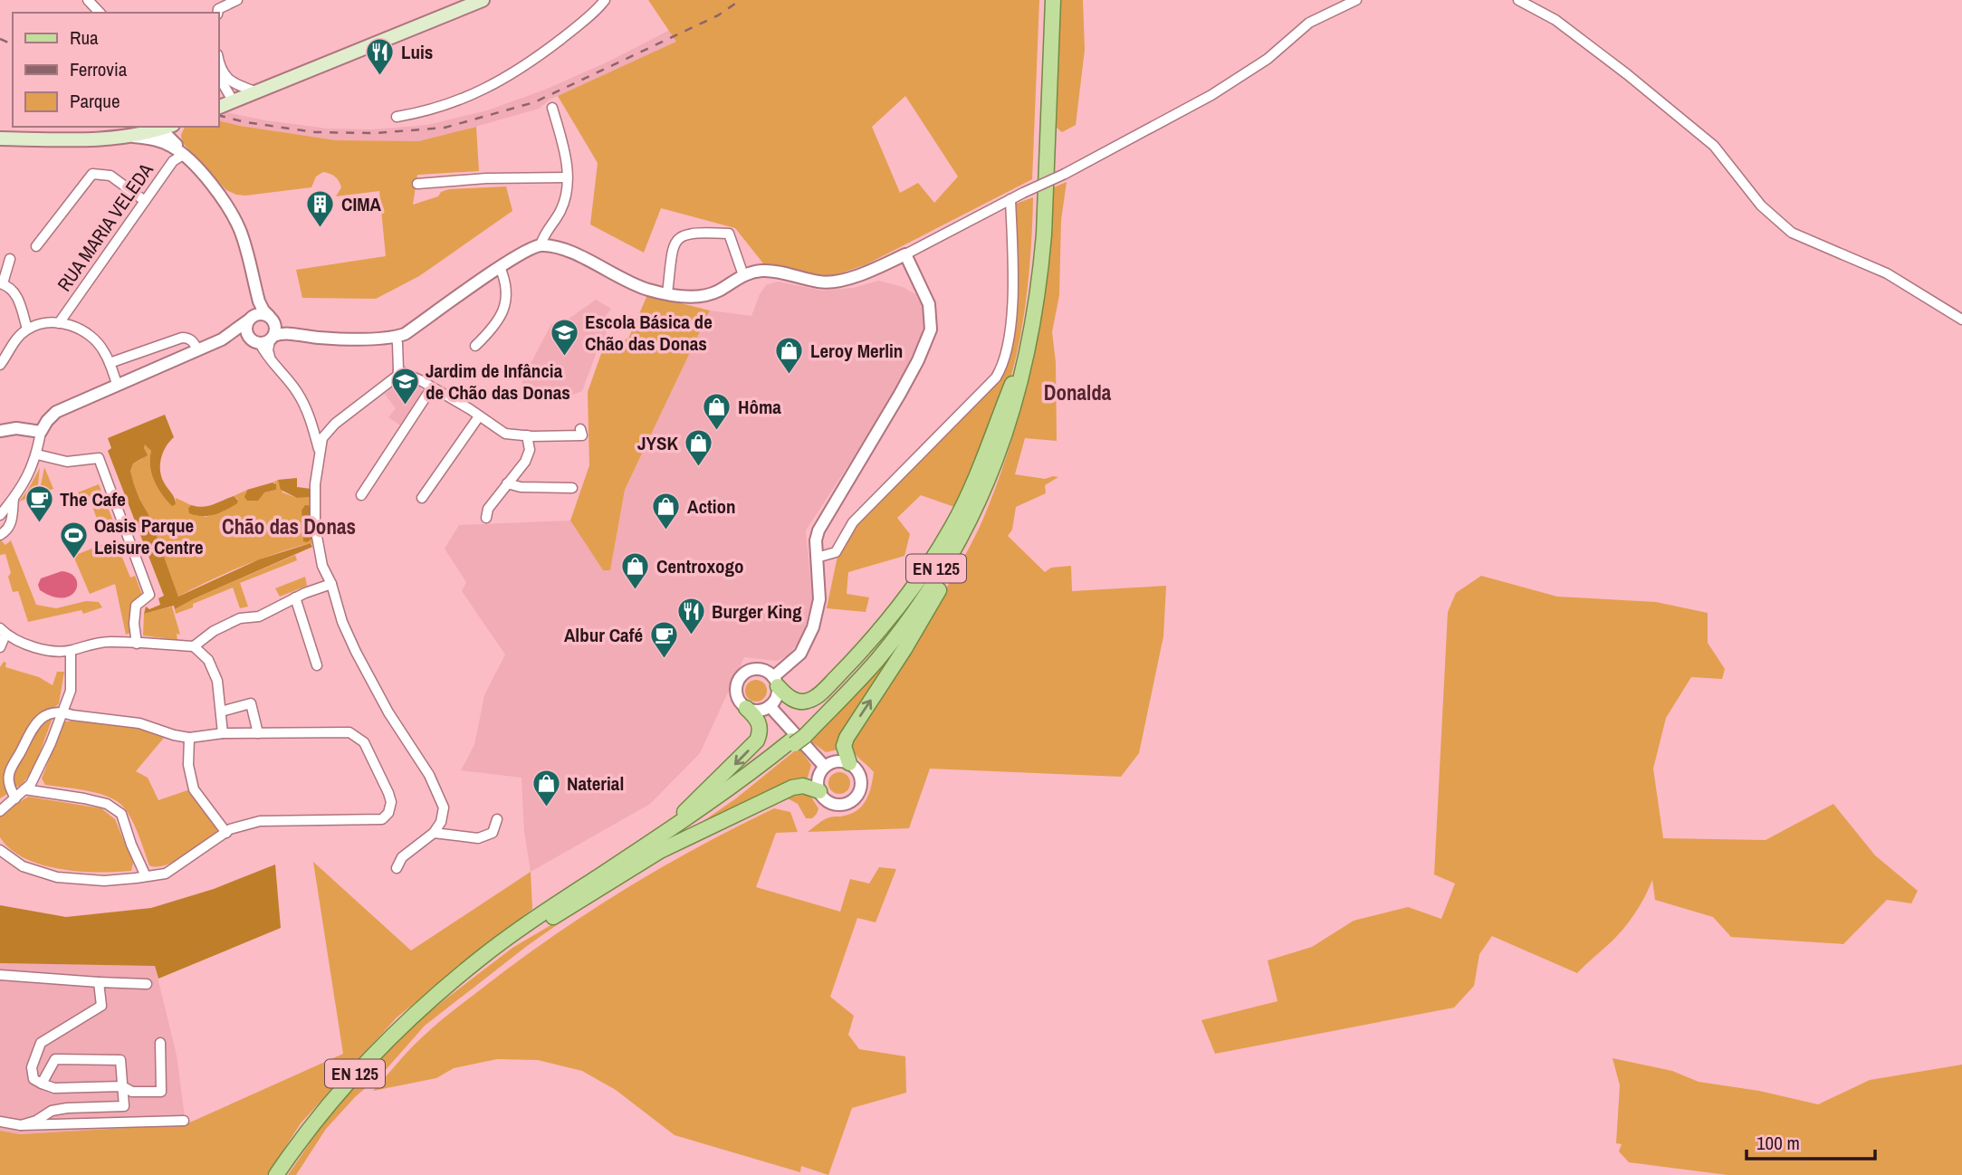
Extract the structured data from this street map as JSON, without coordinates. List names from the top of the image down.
{
  "streets": {
    "main road": ["EN 125"],
    "street": ["RUA MARIA VELEDA"]
  },
  "districts": ["Donalda", "Chão das Donas"],
  "places": {
    "restaurant": ["Luis", "Burger King"],
    "building": ["CIMA"],
    "school or university": ["Escola Básica de Chão das Donas", "Jardim de Infância de Chão das Donas"],
    "shop": [
      "Leroy Merlin",
      "Hôma",
      "JYSK",
      "Action",
      "Centroxogo",
      "Naterial"
    ],
    "cafe": ["The Cafe", "Albur Café"],
    "sports": ["Oasis Parque Leisure Centre"]
  },
  "legend": ["Rua", "Ferrovia", "Parque"],
  "scale_bar": "100 m"
}
